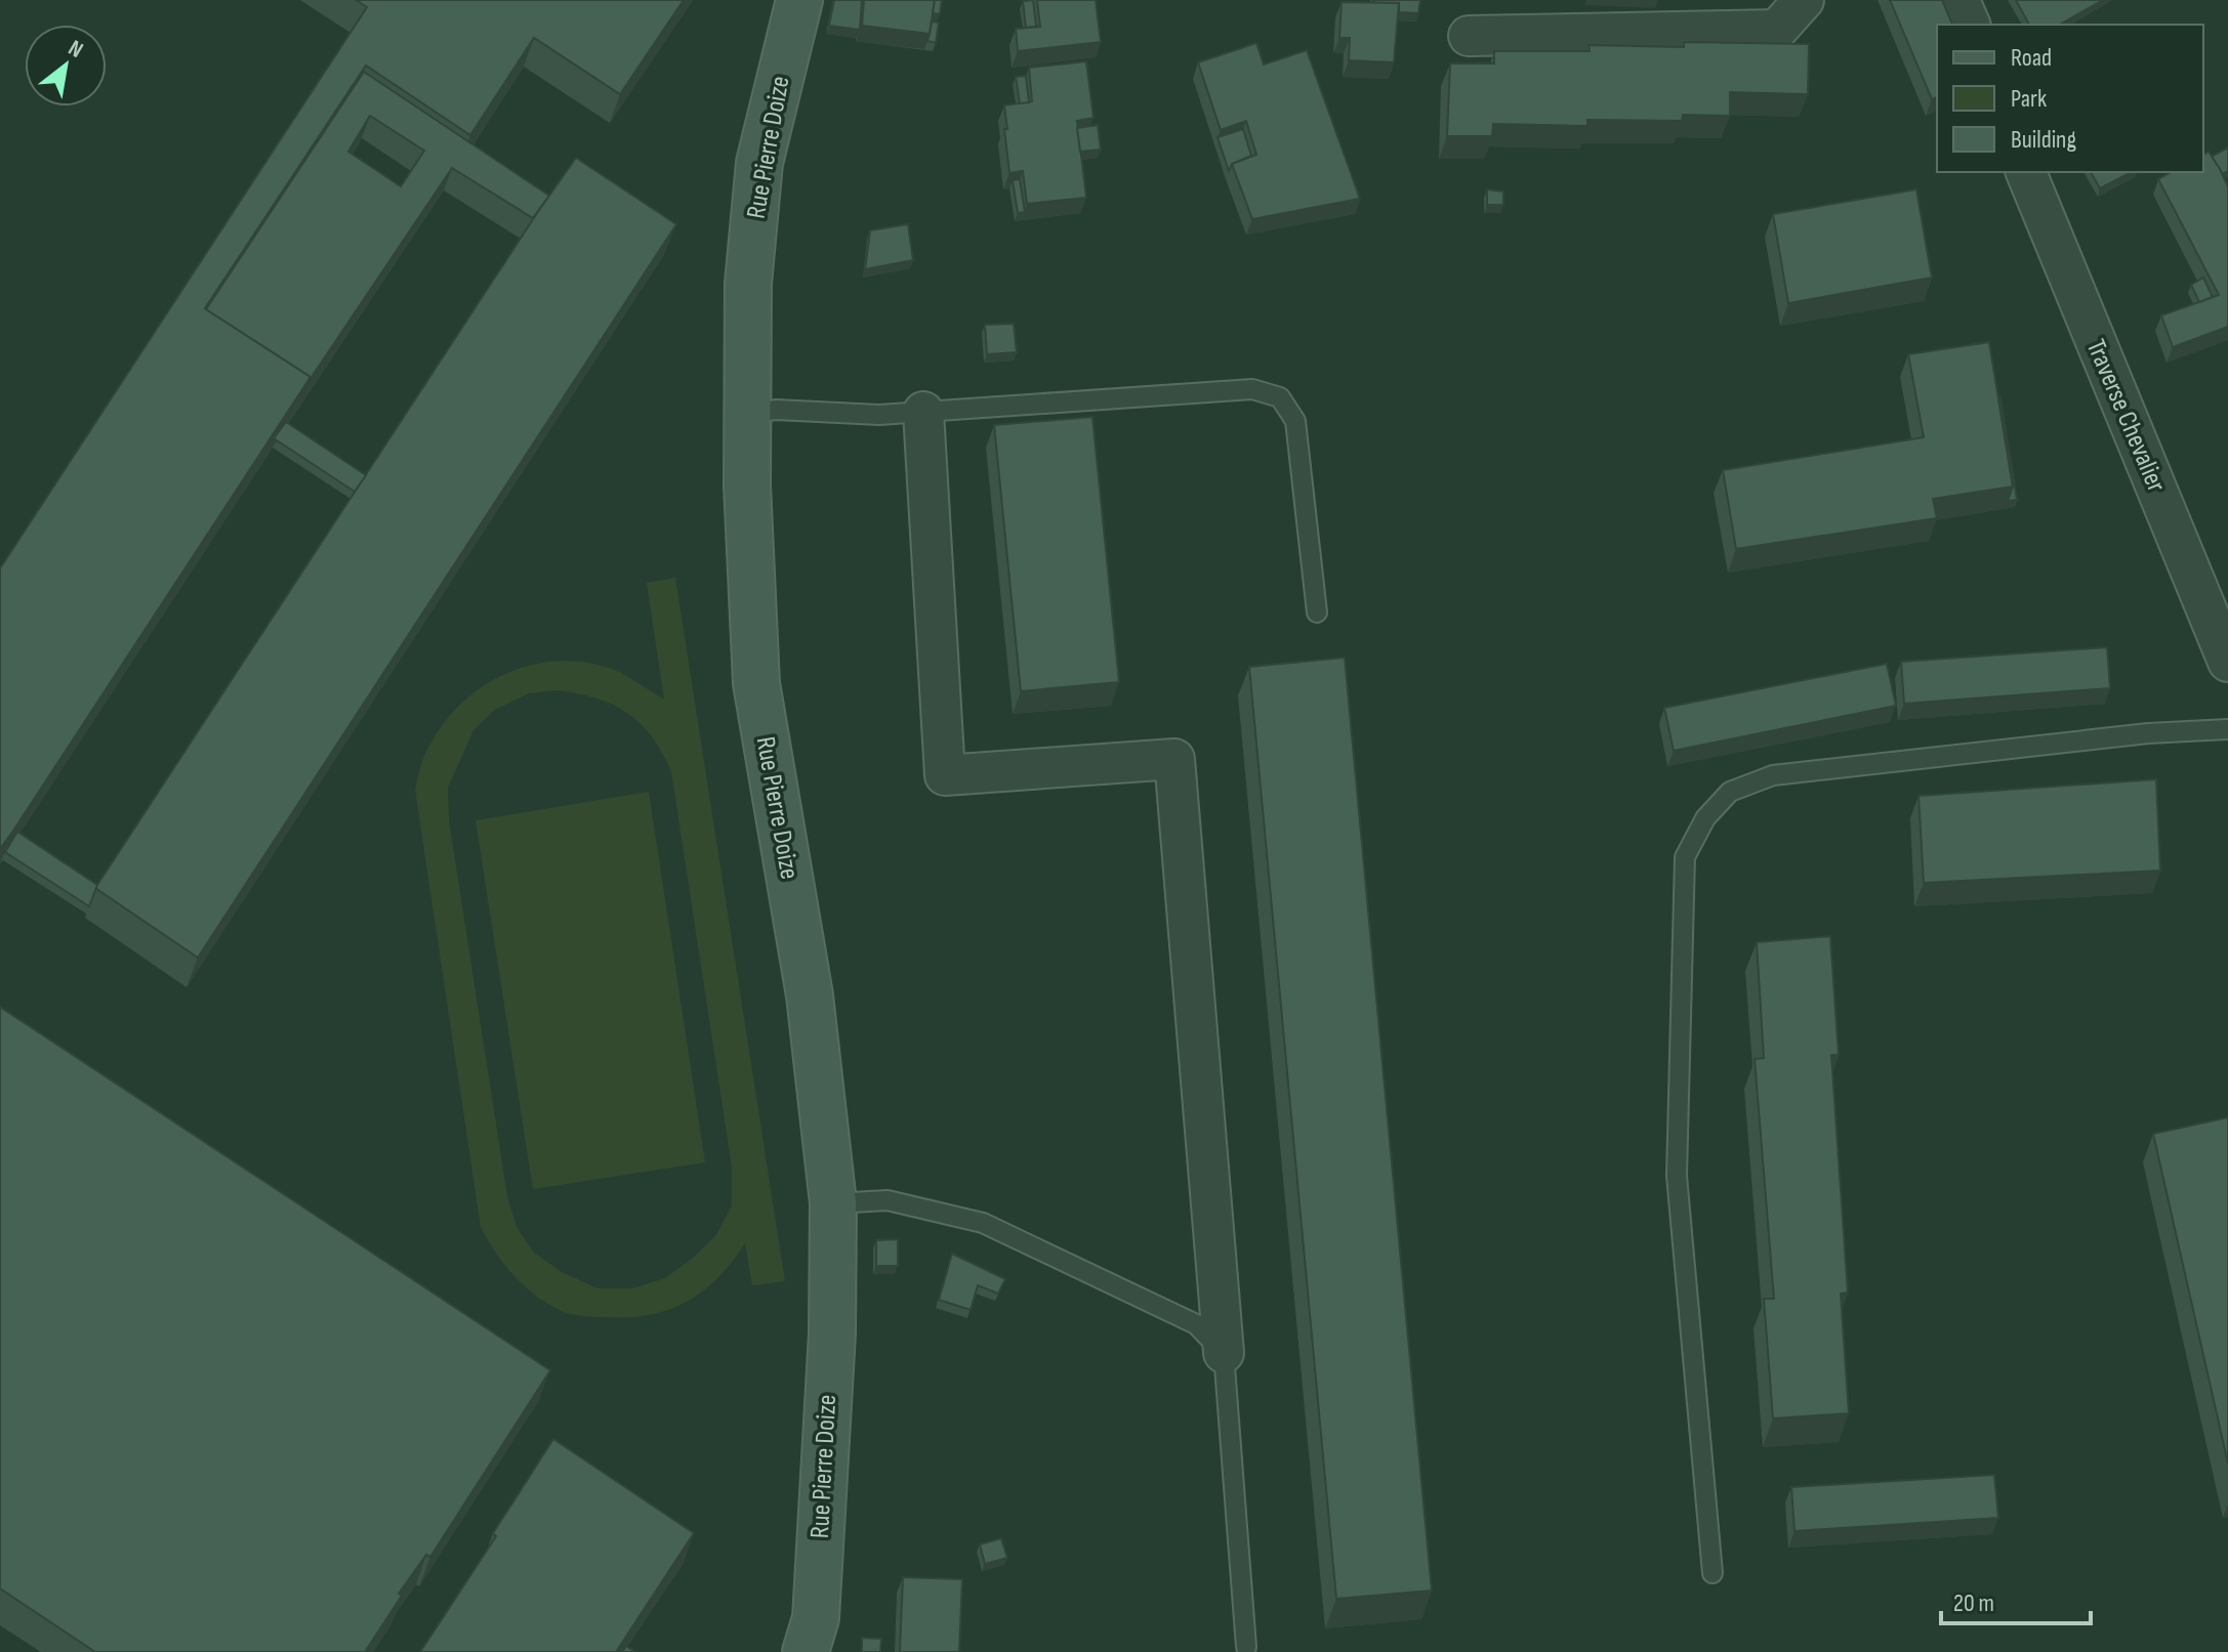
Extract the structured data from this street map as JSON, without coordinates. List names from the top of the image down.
{
  "streets": {
    "street": ["Rue Pierre Doize", "Traverse Chevalier"]
  },
  "legend": ["Road", "Park", "Building"],
  "scale_bar": "20 m",
  "north": "top right"
}
